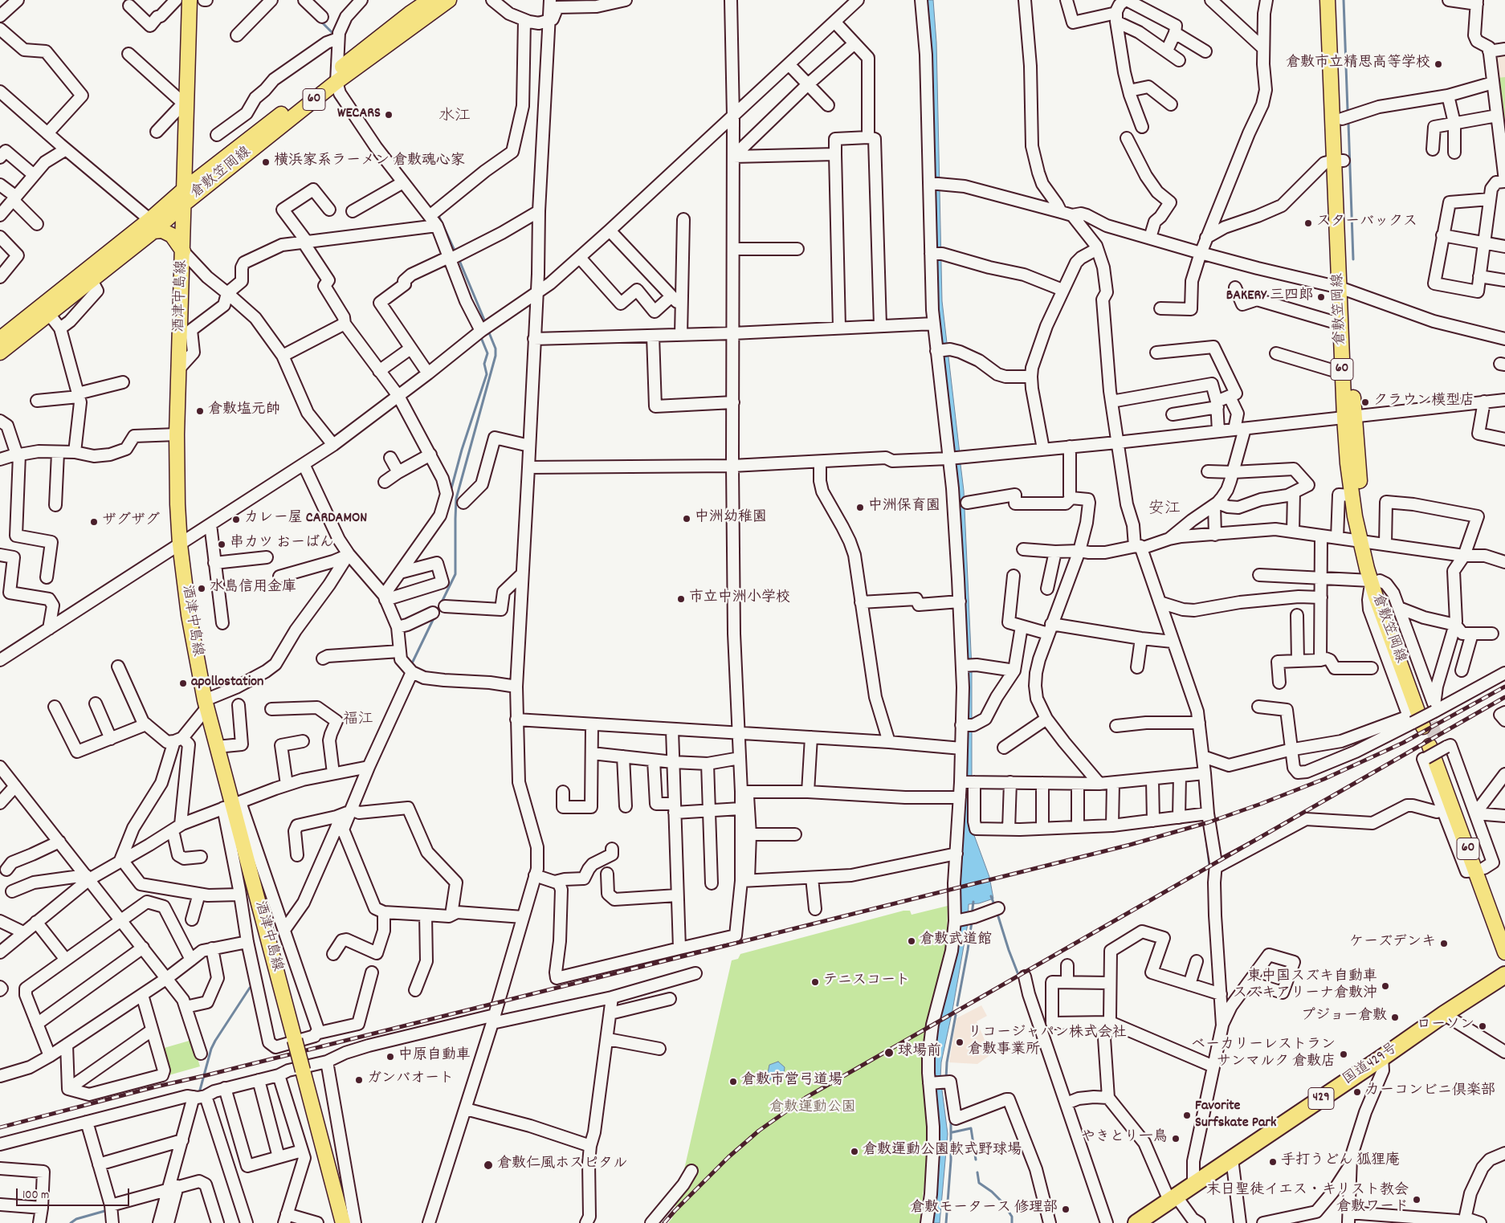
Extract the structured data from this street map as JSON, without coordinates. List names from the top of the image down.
{
  "streets": {
    "highway": ["国道429号", "429"],
    "main road": ["60", "倉敷笠岡線", "酒津中島線"]
  },
  "crossings": [
    ["倉敷笠岡線", "酒津中島線"]
  ],
  "districts": ["水江", "安江", "福江"],
  "parks": ["倉敷運動公園"],
  "places": [
    "倉敷市立精思高等学校",
    "WECARS",
    "横浜家系ラーメン 倉敷魂心家",
    "スターバックス",
    "BAKERY 三四郎",
    "クラウン模型店",
    "倉敷塩元帥",
    "中洲保育園",
    "中洲幼稚園",
    "カレー屋 CARDAMON",
    "ザグザグ",
    "串カツ おーばん",
    "水島信用金庫",
    "市立中洲小学校",
    "apollostation",
    "倉敷武道館",
    "ケーズデンキ",
    "テニスコート",
    "東中国スズキ自動車 スズキアリーナ倉敷沖",
    "プジョー倉敷",
    "ローソン",
    "リコージャパン株式会社 倉敷事業所",
    "球場前",
    "ベーカリーレストラン サンマルク 倉敷店",
    "中原自動車",
    "ガンバオート",
    "倉敷市営弓道場",
    "カーコンビニ倶楽部",
    "Favorite Surfskate Park",
    "やきとり一鳥",
    "倉敷運動公園軟式野球場",
    "手打うどん 狐狸庵",
    "倉敷仁風ホスピタル",
    "末日聖徒イエス・キリスト教会 倉敷ワード",
    "倉敷モータース 修理部"
  ],
  "scale_bar": "100 m"
}
